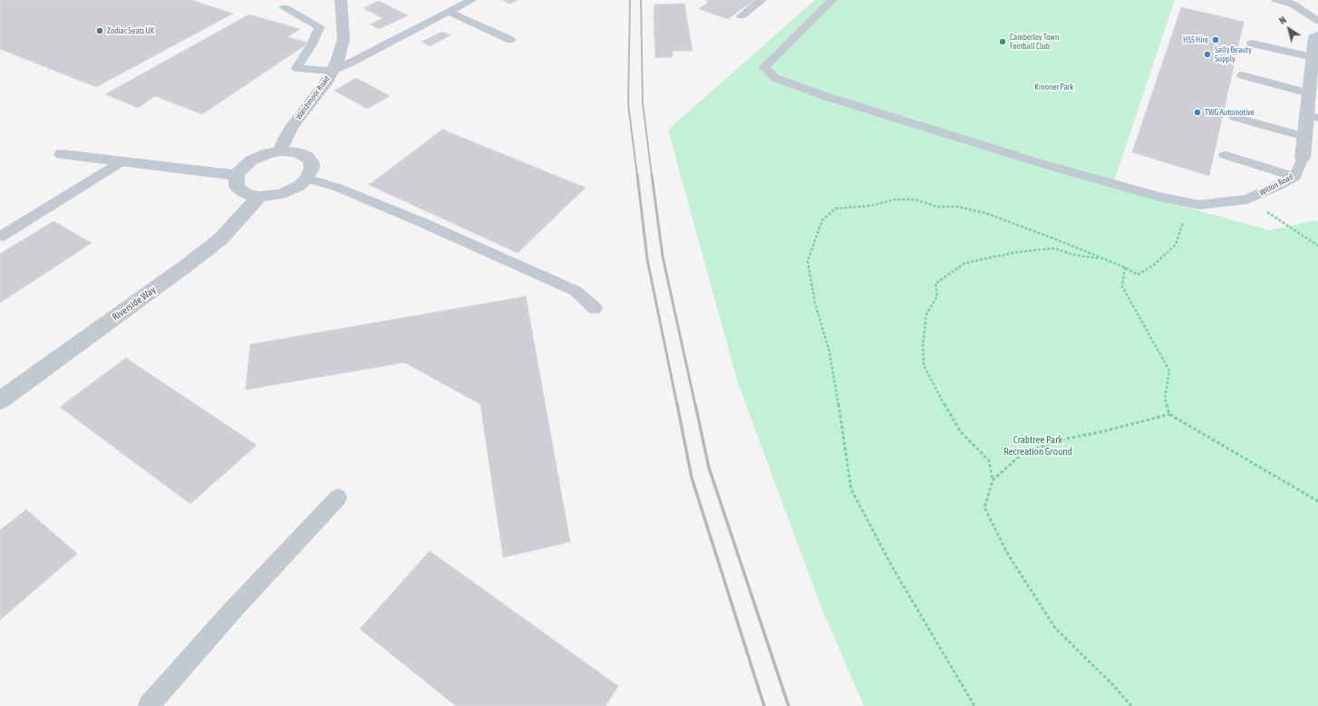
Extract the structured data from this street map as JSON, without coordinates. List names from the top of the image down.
{
  "streets": {
    "street": ["Watchmoor Road", "Wilton Road", "Riverside Way"]
  },
  "parks": ["Krooner Park", "Crabtree Park Recreation Ground"],
  "places": [
    "Zodiac Seats UK",
    "HSS Hire",
    "Camberley Town Football Club",
    "Sally Beauty Supply",
    "TWG Automotive"
  ],
  "north": "top left"
}
